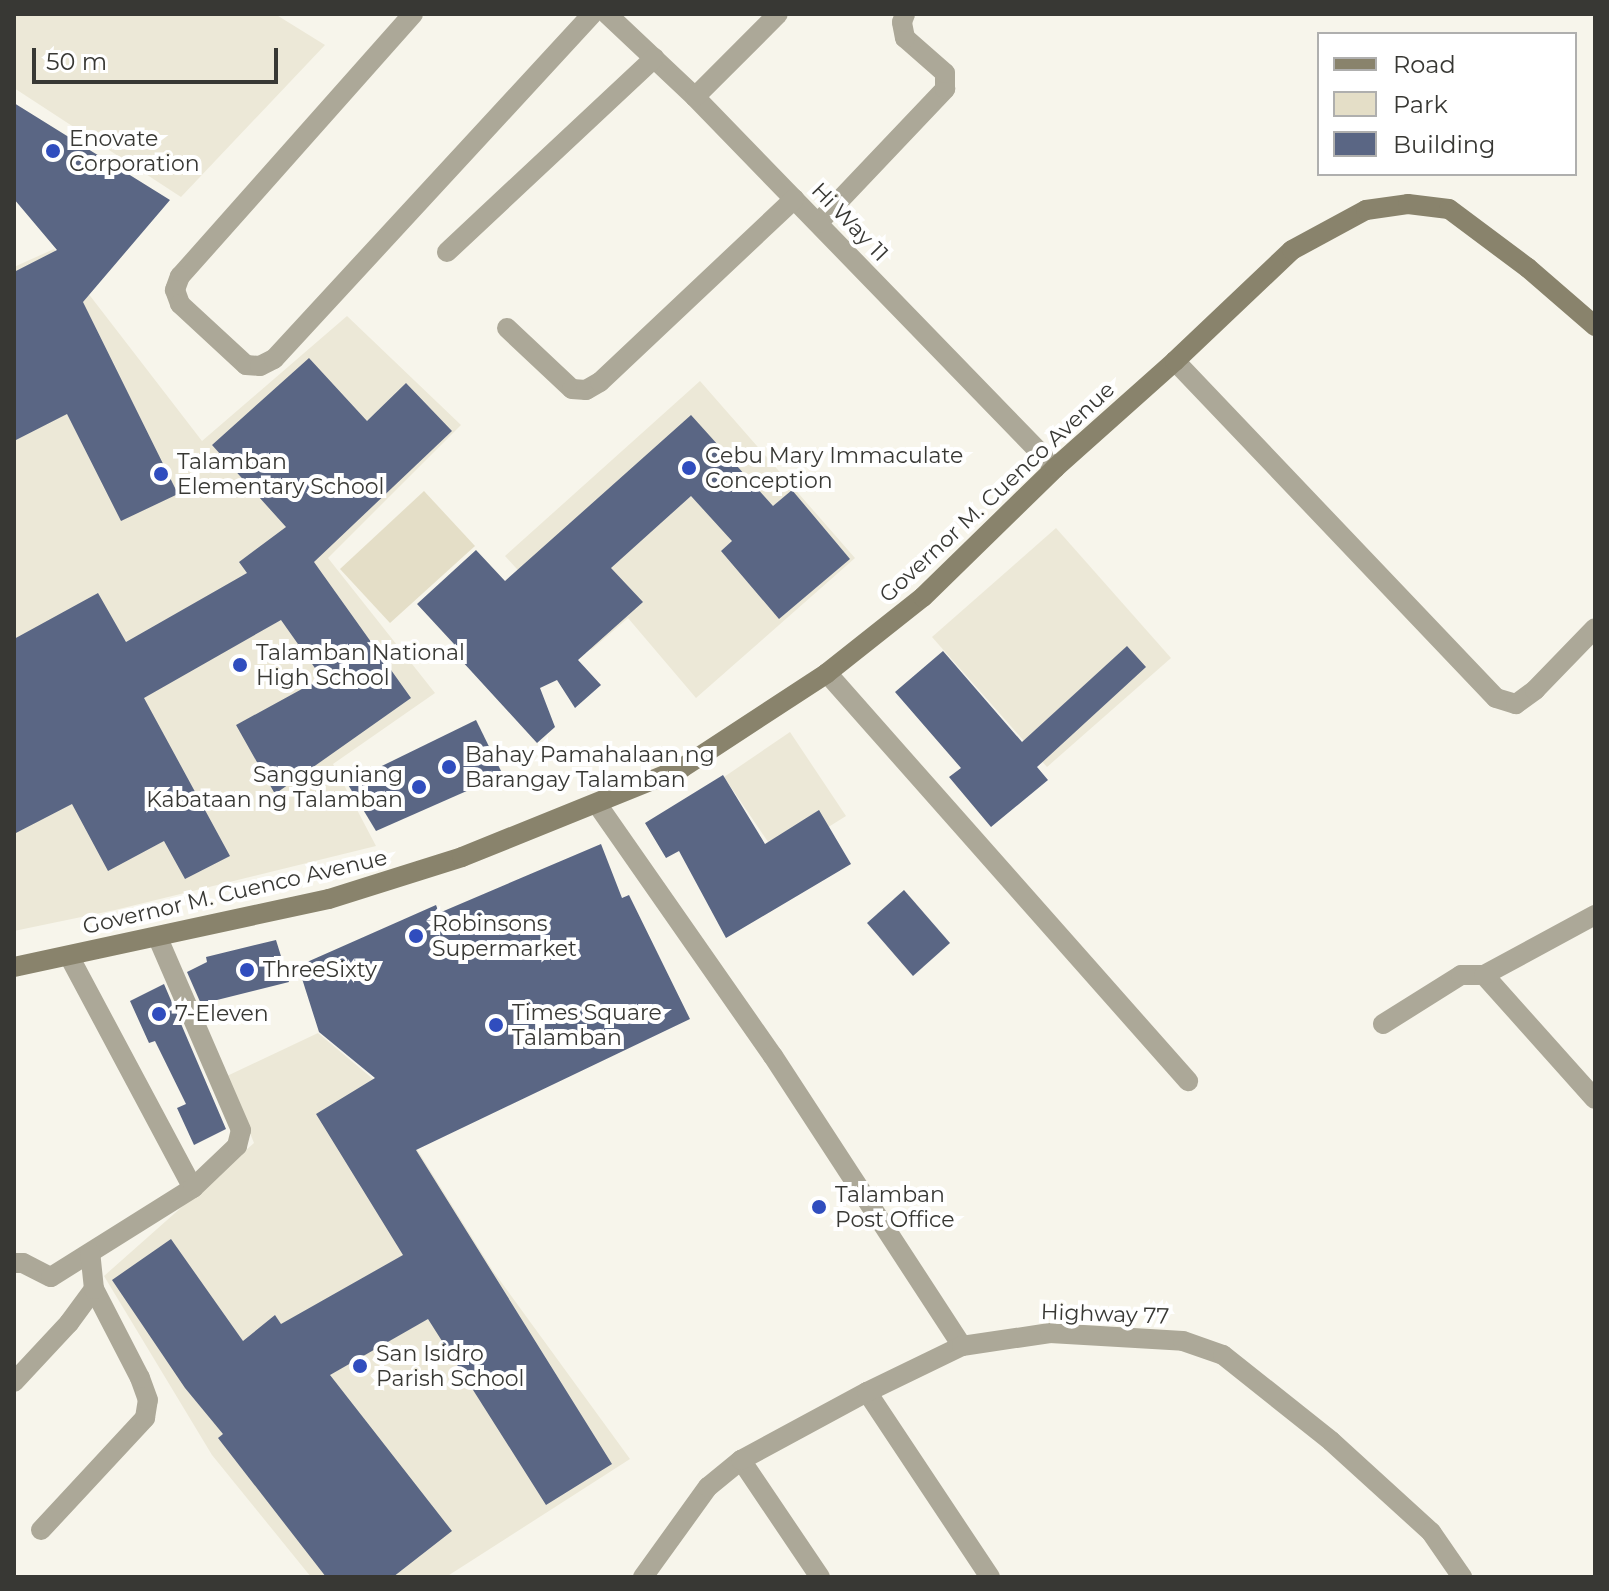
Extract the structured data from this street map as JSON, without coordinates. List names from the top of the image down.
{
  "streets": {
    "main road": ["Governor M. Cuenco Avenue"],
    "street": ["Hi Way 11", "Highway 77"]
  },
  "crossings": [
    ["Hi Way 11", "Governor M. Cuenco Avenue"]
  ],
  "places": [
    "Enovate Corporation",
    "Cebu Mary Immaculate Conception",
    "Talamban Elementary School",
    "Talamban National High School",
    "Bahay Pamahalaan ng Barangay Talamban",
    "Sangguniang Kabataan ng Talamban",
    "Robinsons Supermarket",
    "ThreeSixty",
    "7-Eleven",
    "Times Square Talamban",
    "Talamban Post Office",
    "San Isidro Parish School"
  ],
  "legend": ["Road", "Park", "Building"],
  "scale_bar": "50 m"
}
